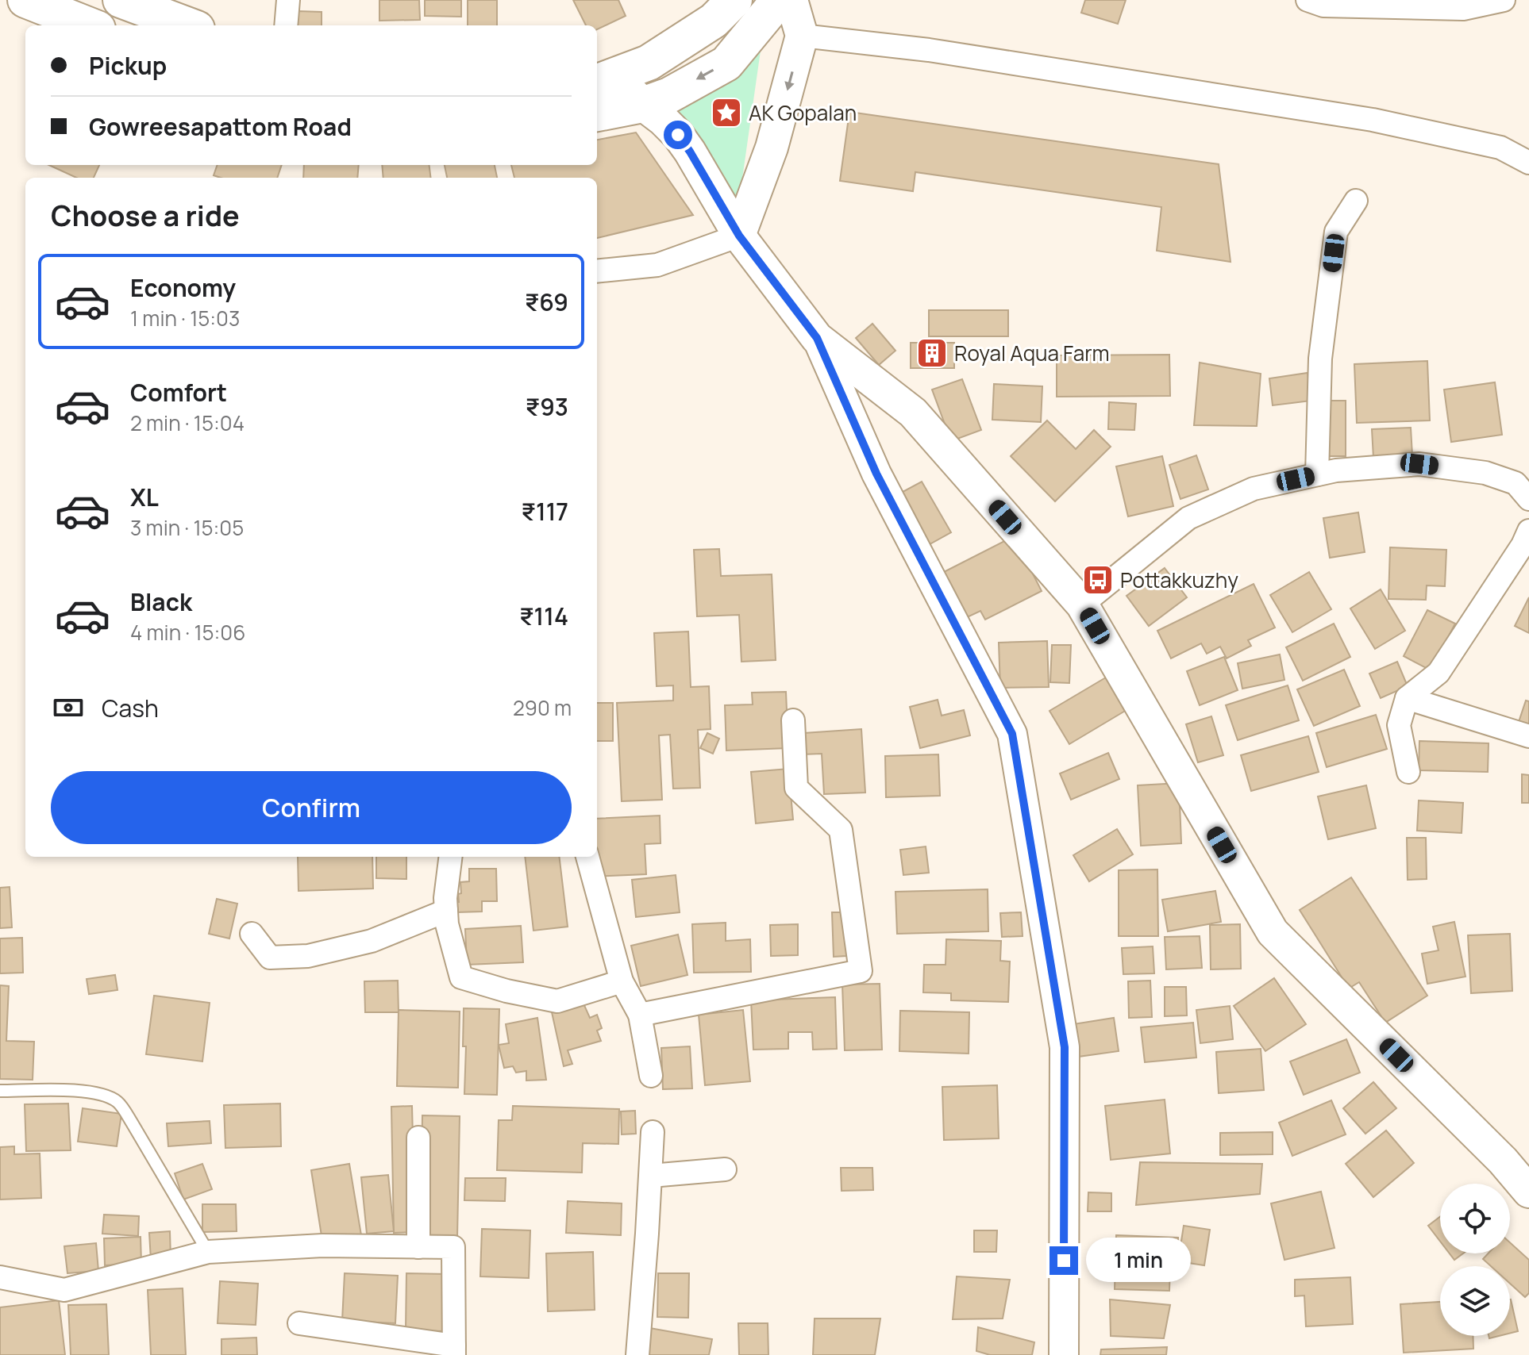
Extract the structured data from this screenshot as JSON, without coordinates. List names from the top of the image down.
{
  "places": {
    "place": ["AK Gopalan"],
    "building": ["Royal Aqua Farm"],
    "bus stop": ["Pottakkuzhy"]
  },
  "page": {
    "banner": ["Pickup", "Gowreesapattom Road"],
    "heading": "Choose a ride",
    "list": [
      {
        "name": "Economy",
        "note": "1 min · 15:03",
        "value": "₹69"
      },
      {
        "name": "Comfort",
        "note": "2 min · 15:04",
        "value": "₹93"
      },
      {
        "name": "XL",
        "note": "3 min · 15:05",
        "value": "₹117"
      },
      {
        "name": "Black",
        "note": "4 min · 15:06",
        "value": "₹114"
      }
    ],
    "pay": ["Cash", "290 m"],
    "buttons": "Confirm",
    "bubble": "1 min"
  }
}
